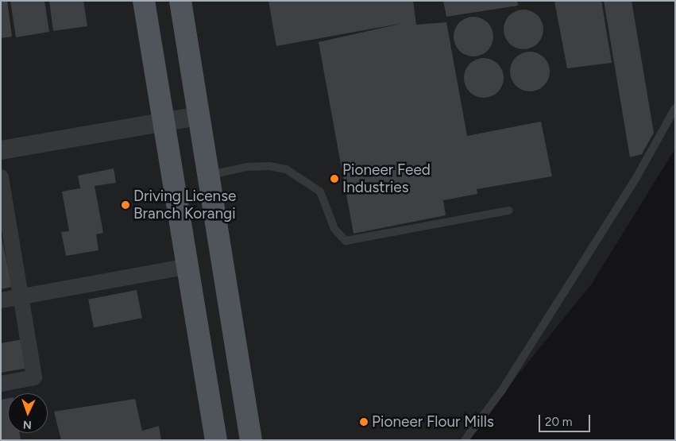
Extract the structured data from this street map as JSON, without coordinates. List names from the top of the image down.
{
  "places": ["Pioneer Feed Industries", "Driving License Branch Korangi", "Pioneer Flour Mills"],
  "scale_bar": "20 m",
  "north": "bottom"
}
